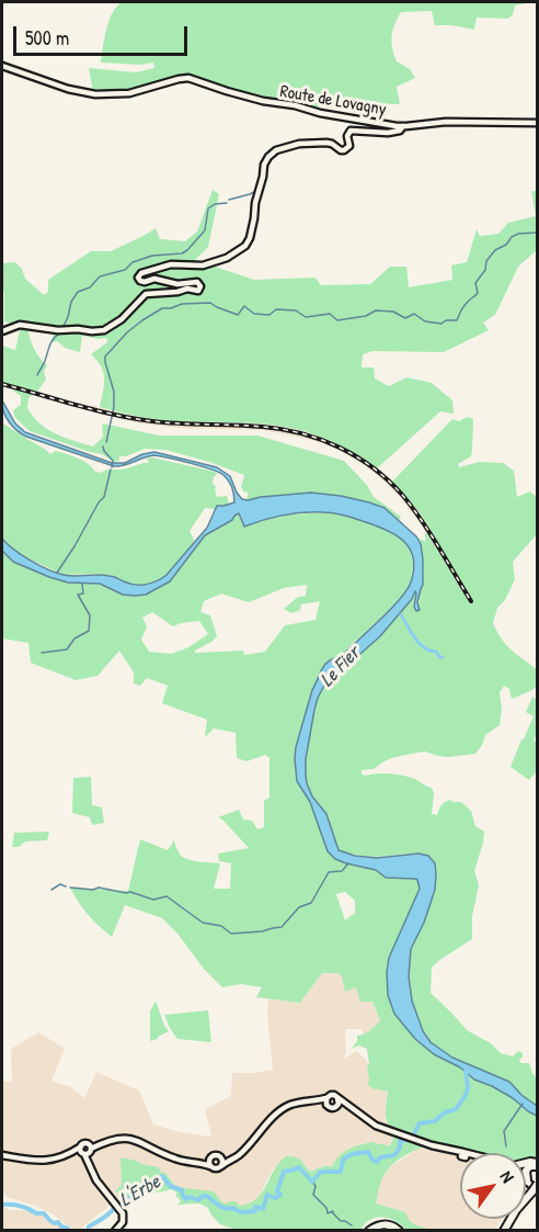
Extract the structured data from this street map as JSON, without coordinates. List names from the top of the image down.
{
  "streets": {
    "street": ["Route de Lovagny"]
  },
  "water": ["Le Fier", "L'Erbe"],
  "scale_bar": "500 m",
  "north": "top right"
}
